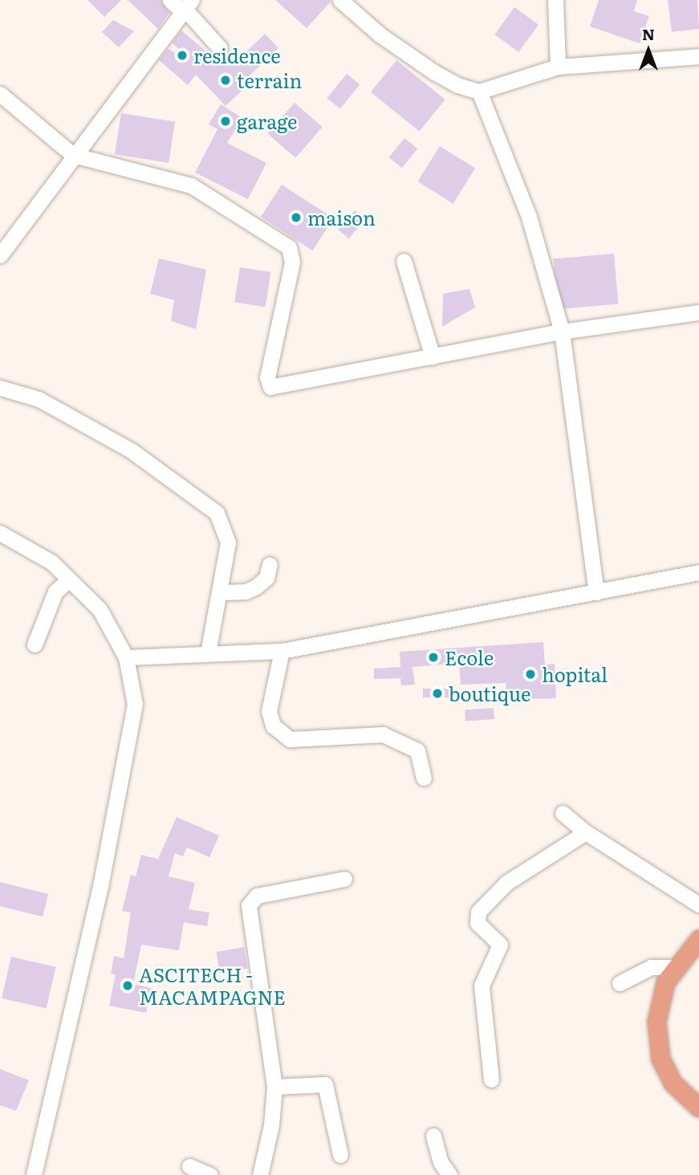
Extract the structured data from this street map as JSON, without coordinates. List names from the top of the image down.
{
  "places": [
    "residence",
    "terrain",
    "garage",
    "maison",
    "Ecole",
    "hopital",
    "boutique",
    "ASCITECH - MACAMPAGNE"
  ],
  "north": "top"
}
